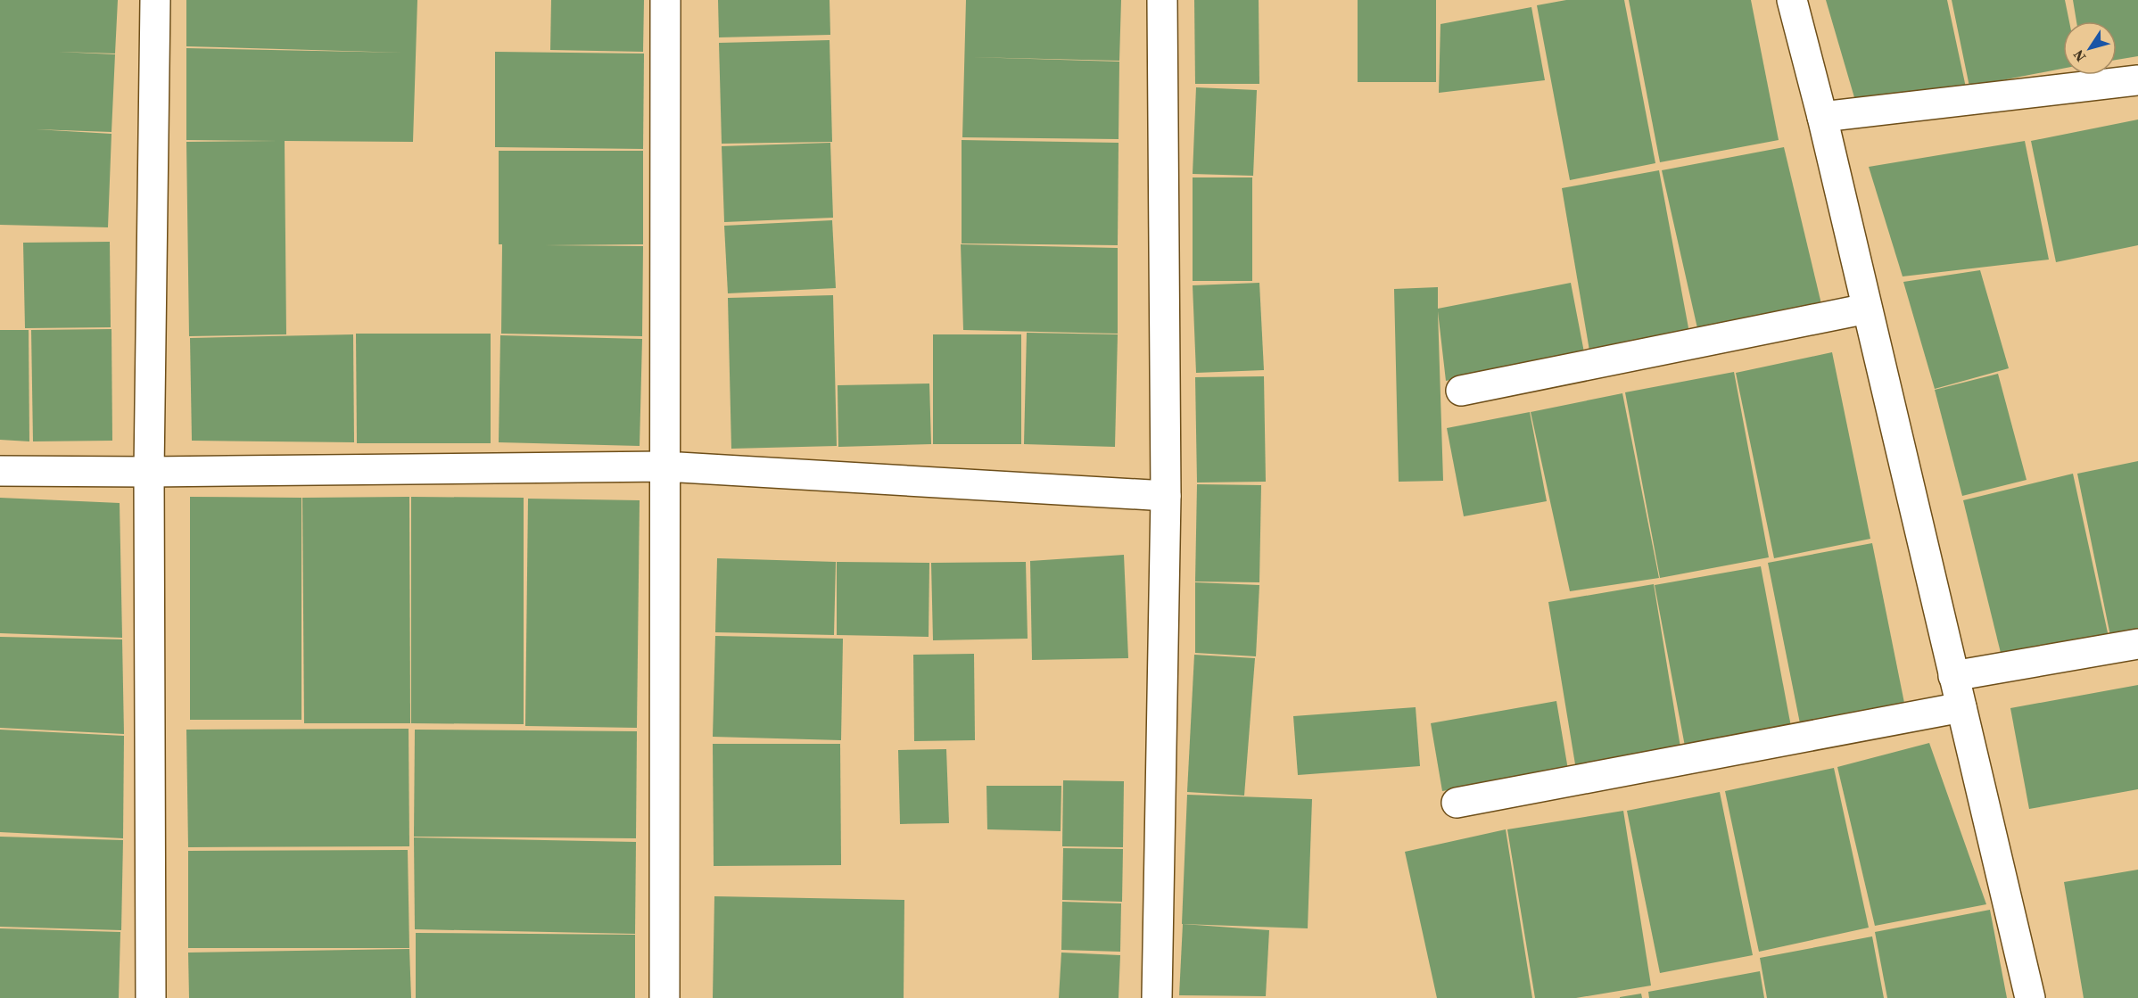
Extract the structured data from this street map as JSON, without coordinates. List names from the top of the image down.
{
  "north": "bottom left"
}
